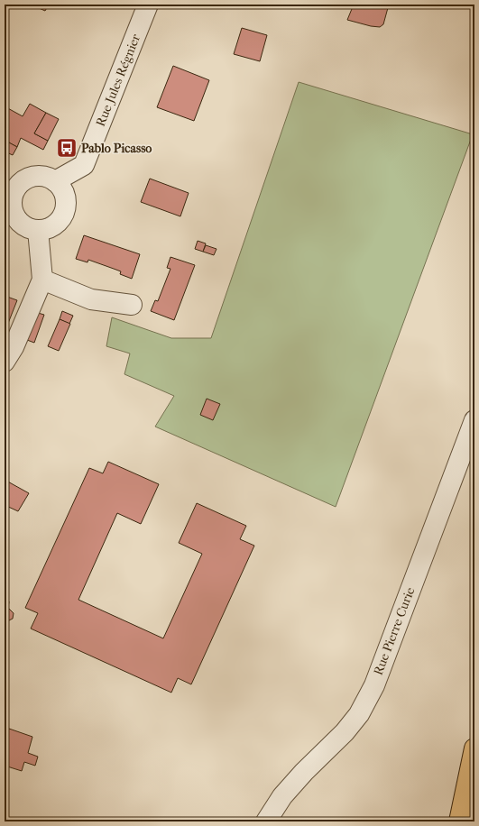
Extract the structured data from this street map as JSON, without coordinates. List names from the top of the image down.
{
  "streets": {
    "street": ["Rue Jules Régnier", "Rue Pierre Curie"]
  },
  "places": {
    "bus stop": ["Pablo Picasso"]
  }
}
